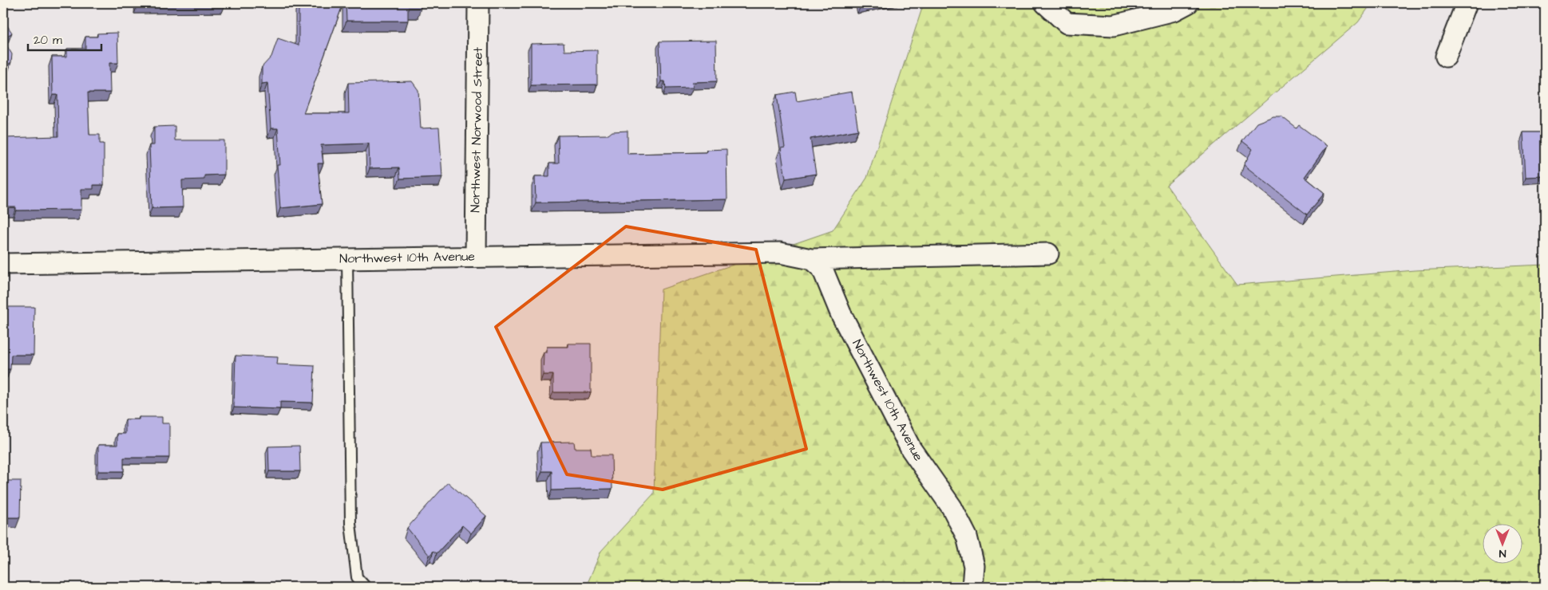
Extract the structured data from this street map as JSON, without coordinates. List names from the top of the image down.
{
  "streets": {
    "street": ["Northwest Norwood Street", "Northwest 10th Avenue"]
  },
  "crossings": [
    ["Northwest Norwood Street", "Northwest 10th Avenue"]
  ],
  "scale_bar": "20 m",
  "north": "bottom"
}
